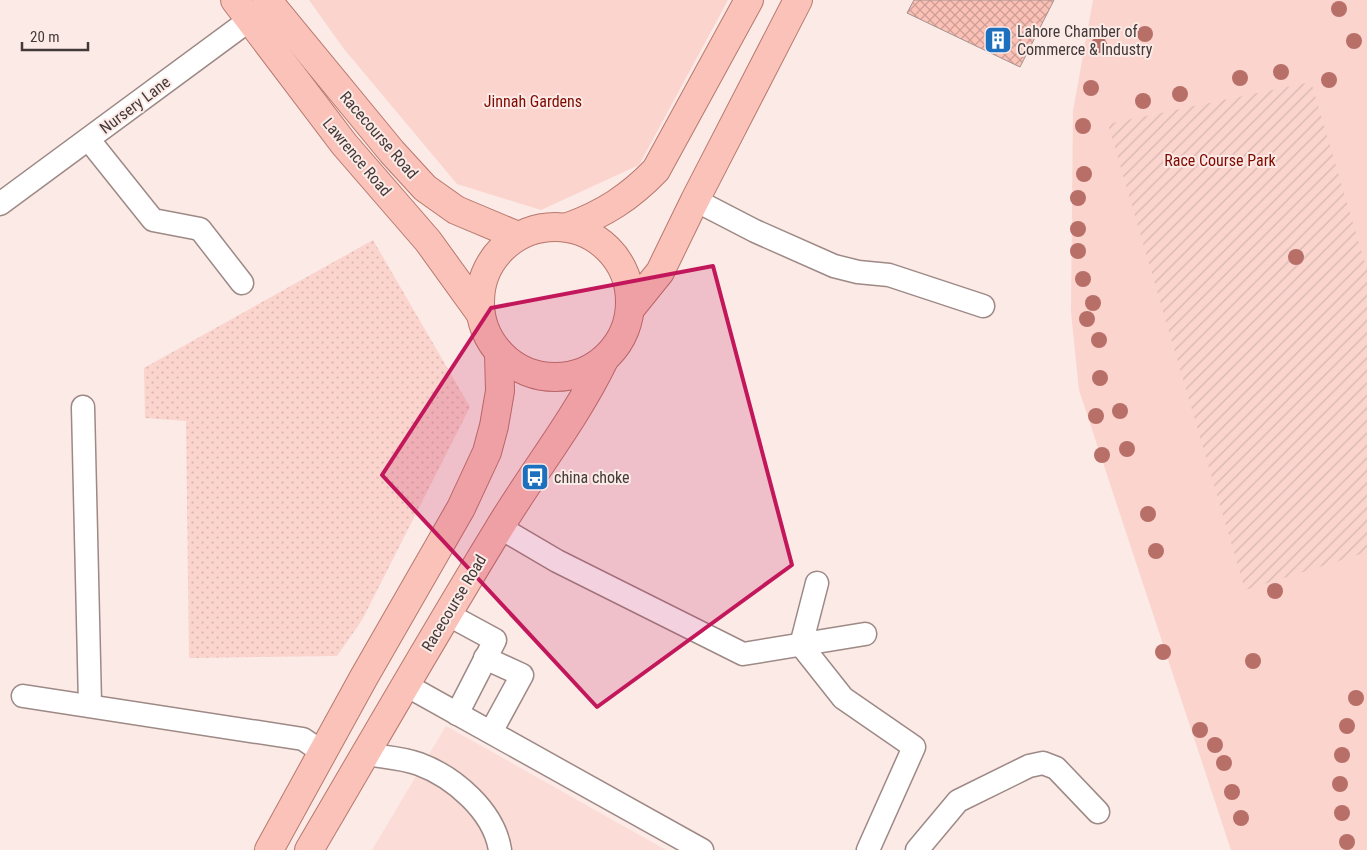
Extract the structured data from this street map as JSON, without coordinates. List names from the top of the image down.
{
  "streets": {
    "main road": ["Racecourse Road", "Lawrence Road"],
    "street": ["Nursery Lane"]
  },
  "crossings": [
    ["Nursery Lane", "Racecourse Road"],
    ["Nursery Lane", "Lawrence Road"],
    ["Racecourse Road", "Lawrence Road"]
  ],
  "parks": ["Jinnah Gardens", "Race Course Park"],
  "places": {
    "building": ["Lahore Chamber of Commerce & Industry"],
    "bus stop": ["china choke"]
  },
  "scale_bar": "20 m"
}
